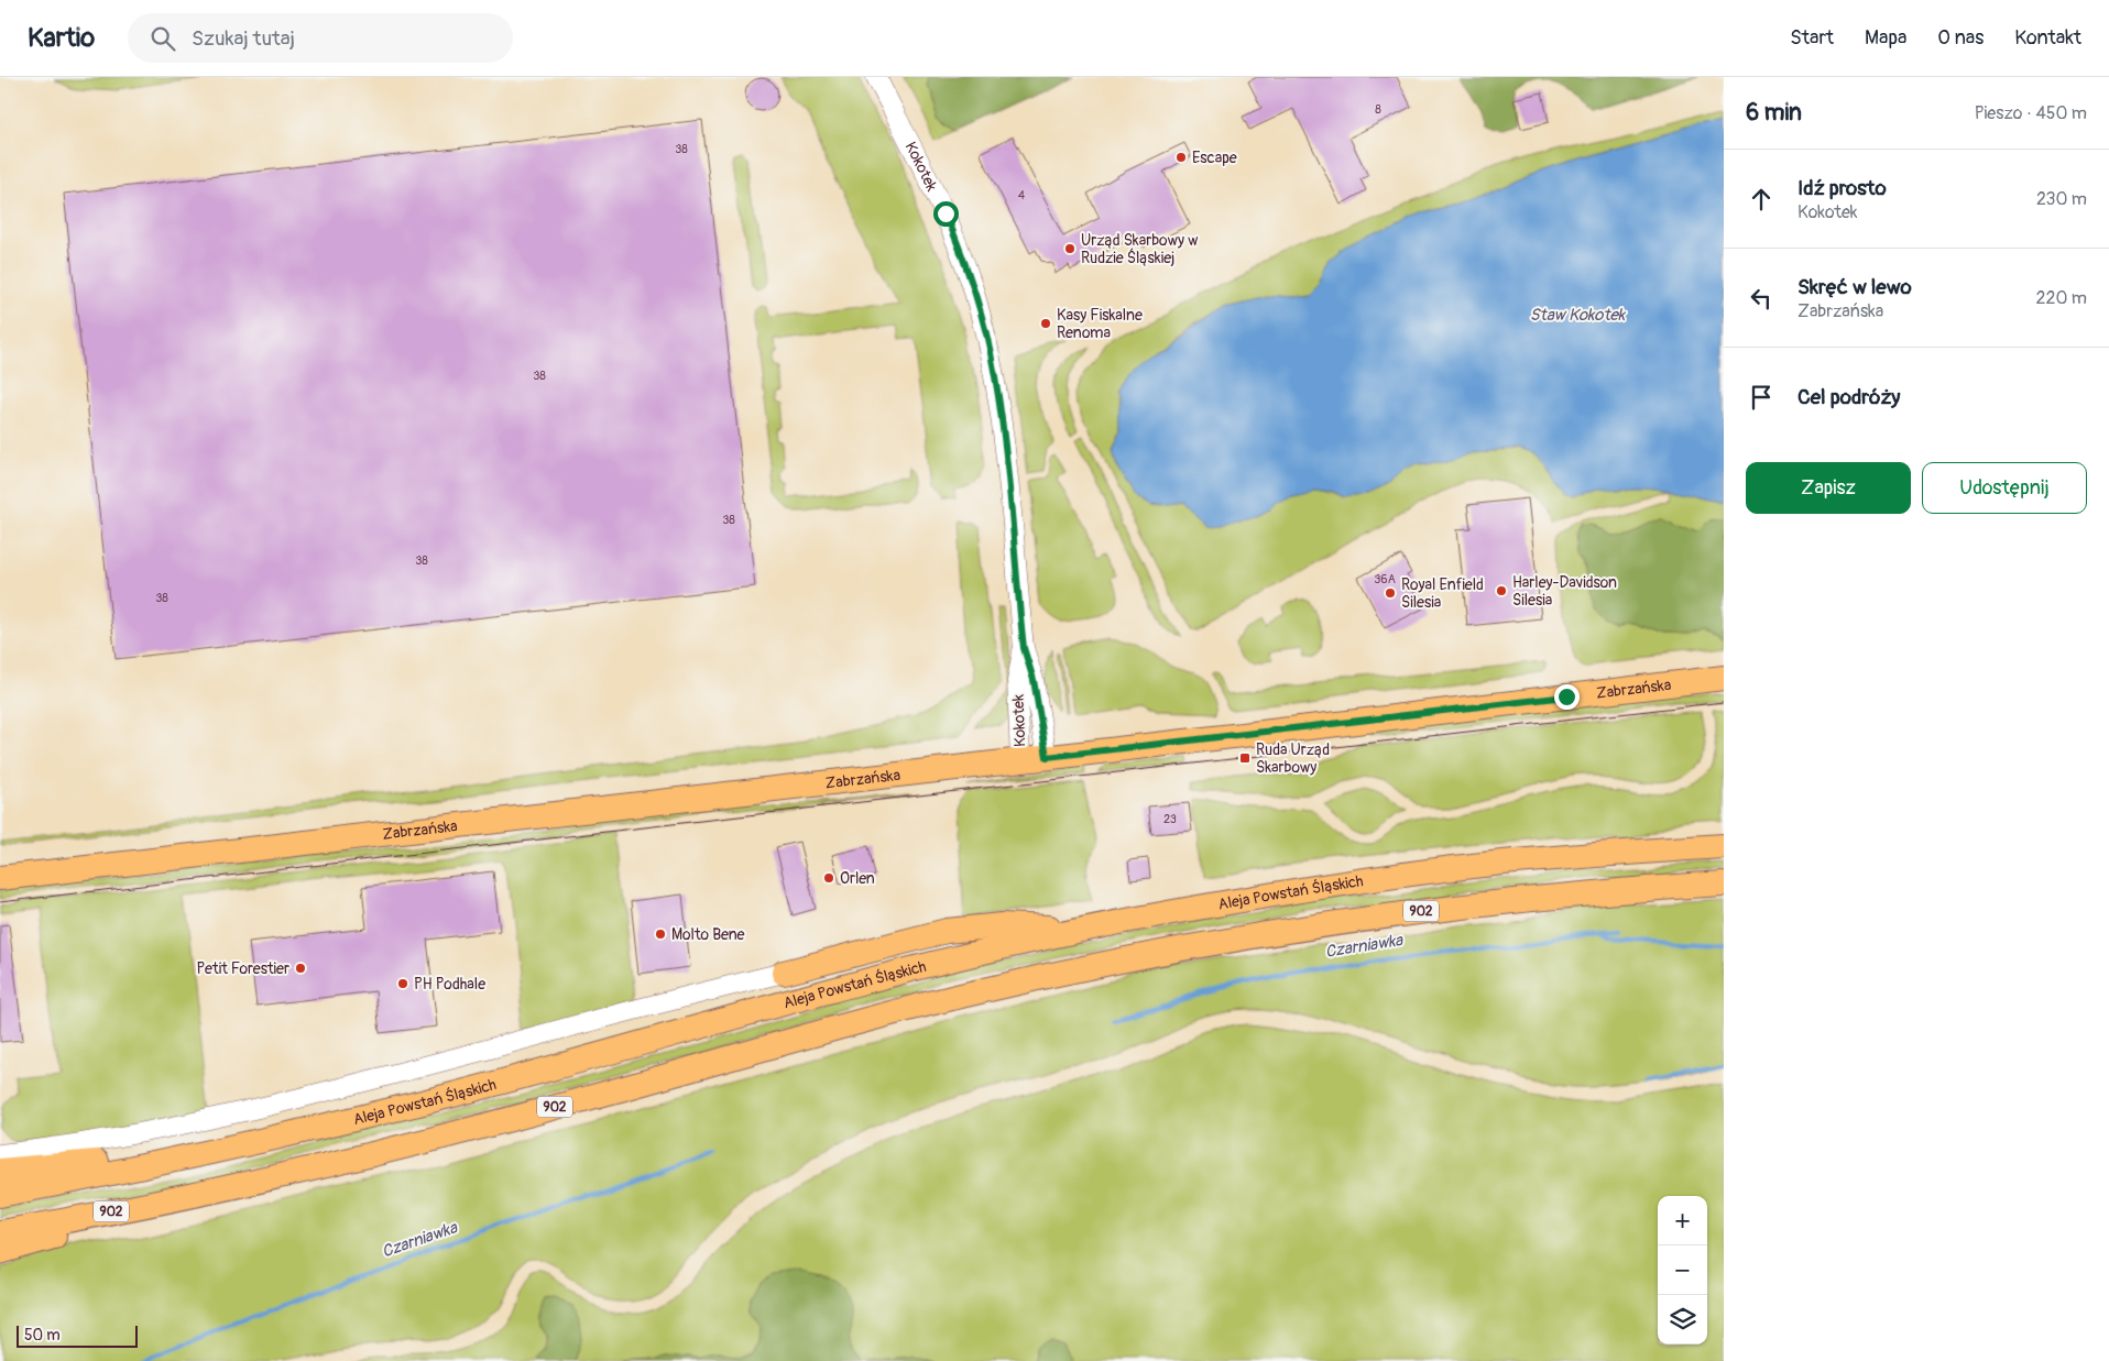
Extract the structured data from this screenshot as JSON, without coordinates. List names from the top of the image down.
{
  "streets": {
    "main road": ["Zabrzańska", "Aleja Powstań Śląskich", "902"],
    "street": ["Kokotek"]
  },
  "crossings": [
    ["Kokotek", "Zabrzańska"]
  ],
  "water": ["Staw Kokotek", "Czarniawka"],
  "places": {
    "other": [
      "Escape",
      "Urząd Skarbowy w Rudzie Śląskiej",
      "Kasy Fiskalne Renoma",
      "Harley-Davidson Silesia",
      "Royal Enfield Silesia",
      "Orlen",
      "Molto Bene",
      "Petit Forestier",
      "PH Podhale"
    ],
    "transit": ["Ruda Urząd Skarbowy"]
  },
  "house_numbers": [
    "8",
    "38",
    "4",
    "38",
    "38",
    "38",
    "36A",
    "38",
    "23"
  ],
  "scale_bar": "50 m",
  "page": {
    "header": "Kartio",
    "search": "Szukaj tutaj",
    "nav": [
      "Start",
      "Mapa",
      "O nas",
      "Kontakt"
    ],
    "heading": ["6 min", "Pieszo · 450 m"],
    "list": [
      ["Idź prosto", "Kokotek", "230 m"],
      ["Skręć w lewo", "Zabrzańska", "220 m"],
      "Cel podróży"
    ],
    "buttons": ["Zapisz", "Udostępnij"],
    "map_buttons": ["+", "−"],
    "scale": "50 m"
  }
}
